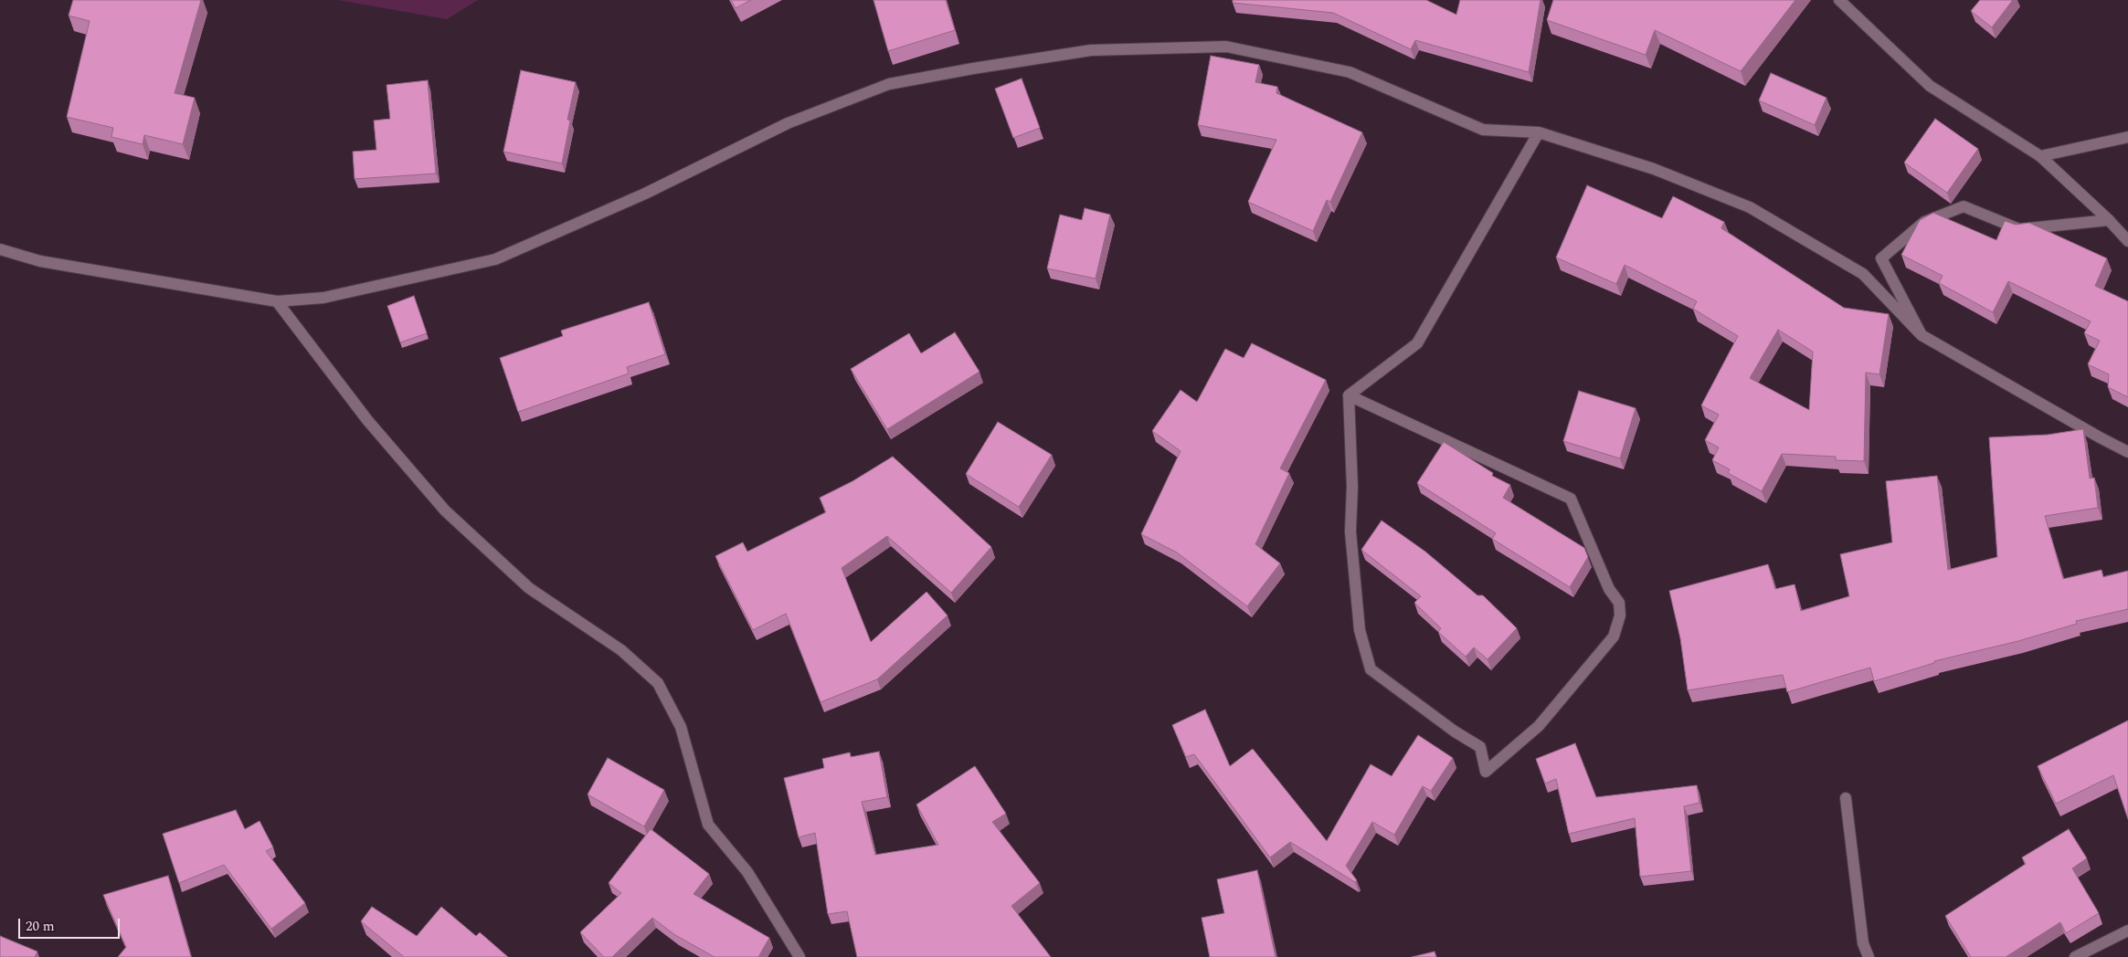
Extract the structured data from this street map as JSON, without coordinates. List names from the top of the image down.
{
  "scale_bar": "20 m"
}
